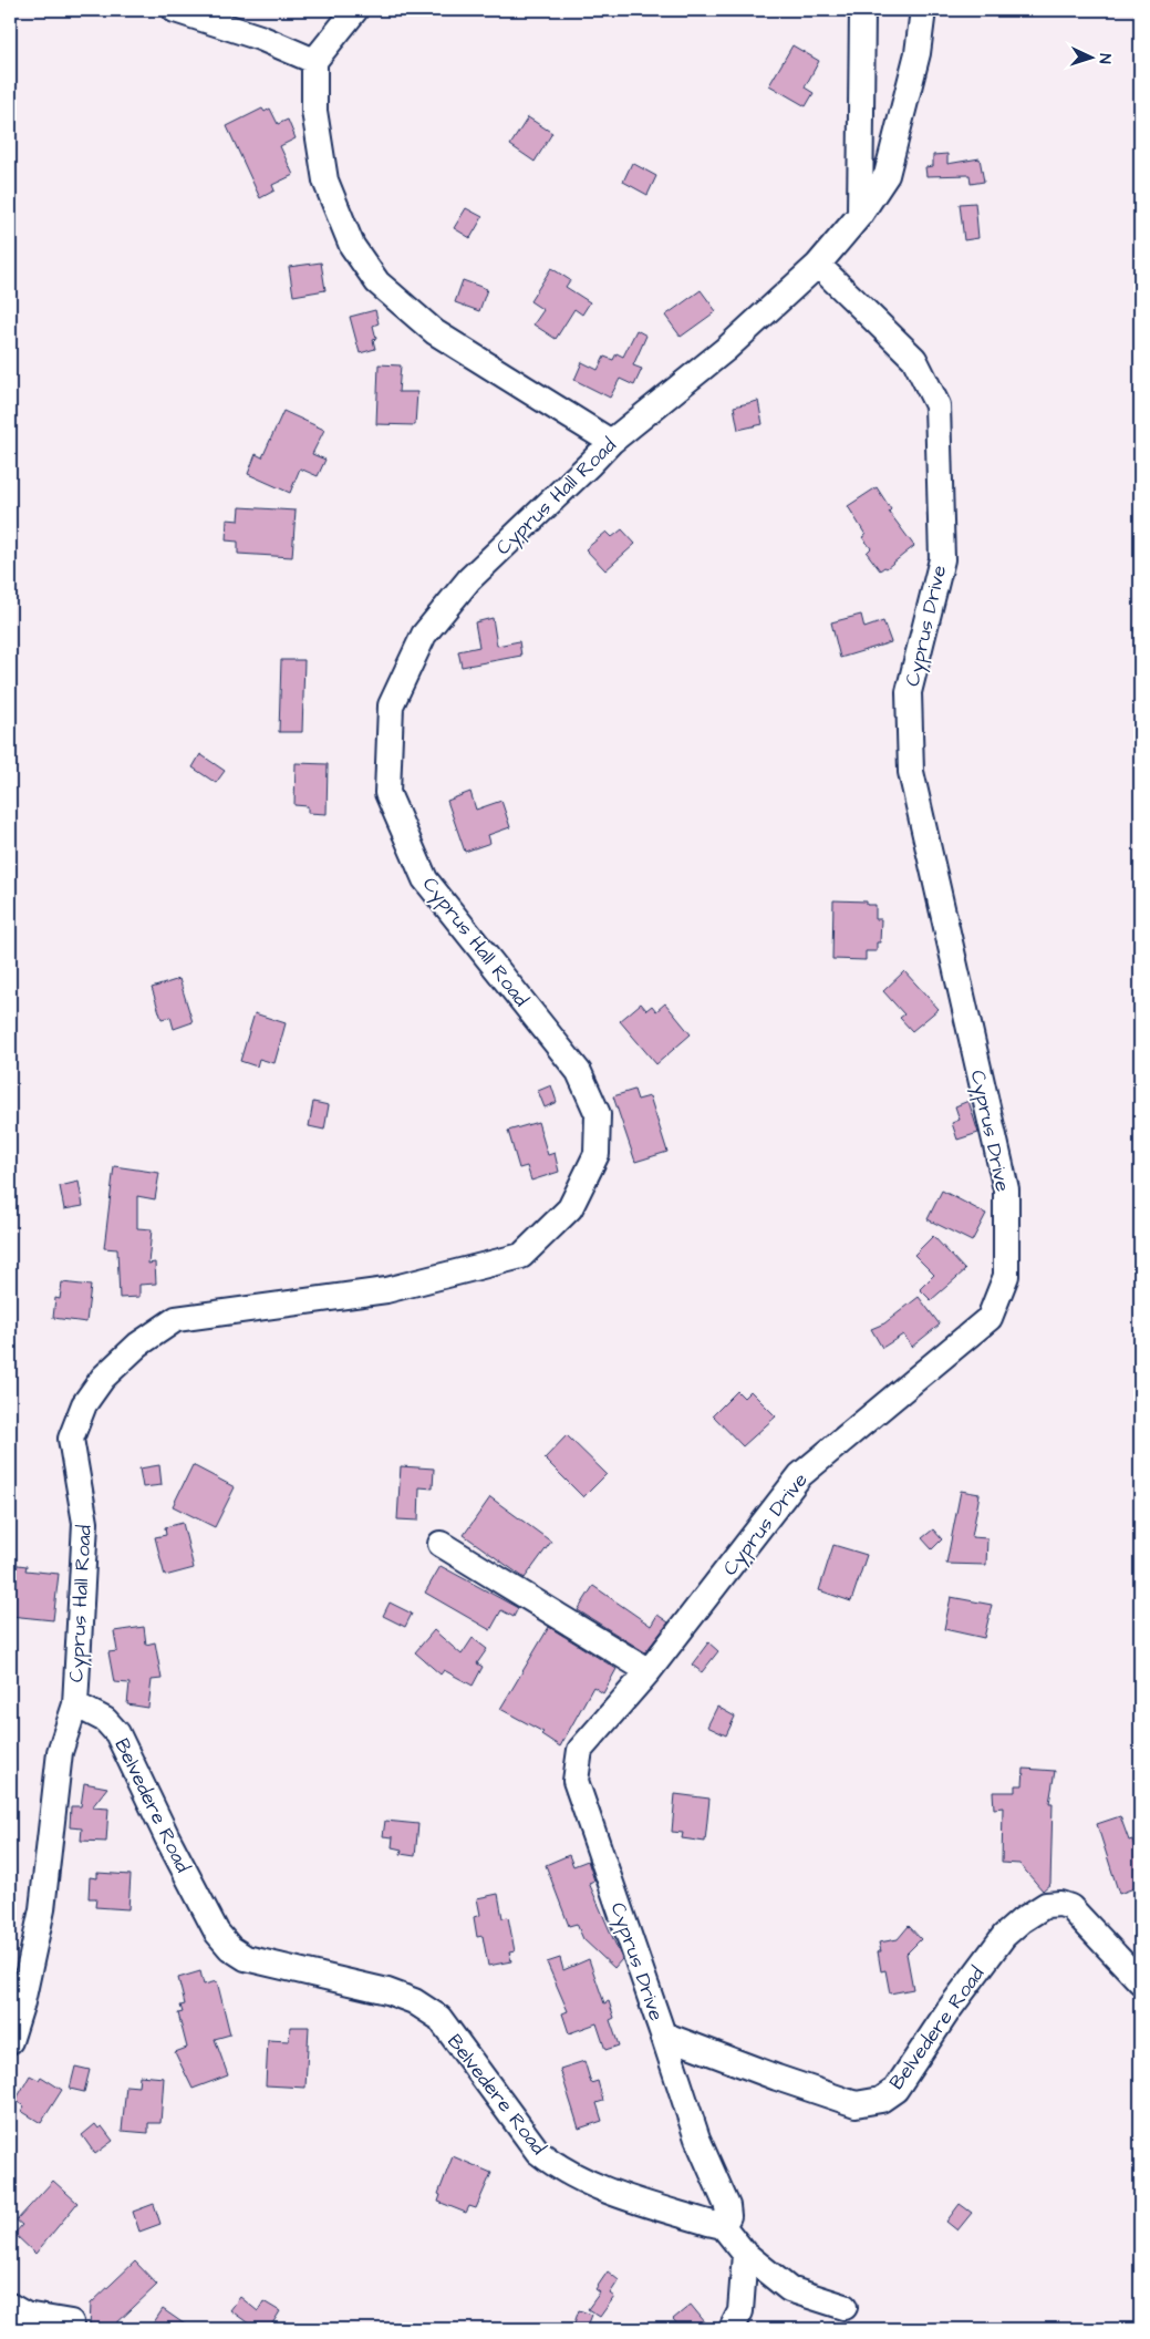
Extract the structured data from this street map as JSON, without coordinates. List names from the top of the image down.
{
  "streets": {
    "street": ["Cyprus Hall Road", "Cyprus Drive", "Belvedere Road"]
  },
  "crossings": [
    ["Cyprus Hall Road", "Cyprus Drive"],
    ["Cyprus Hall Road", "Belvedere Road"],
    ["Cyprus Drive", "Belvedere Road"]
  ],
  "north": "right"
}
